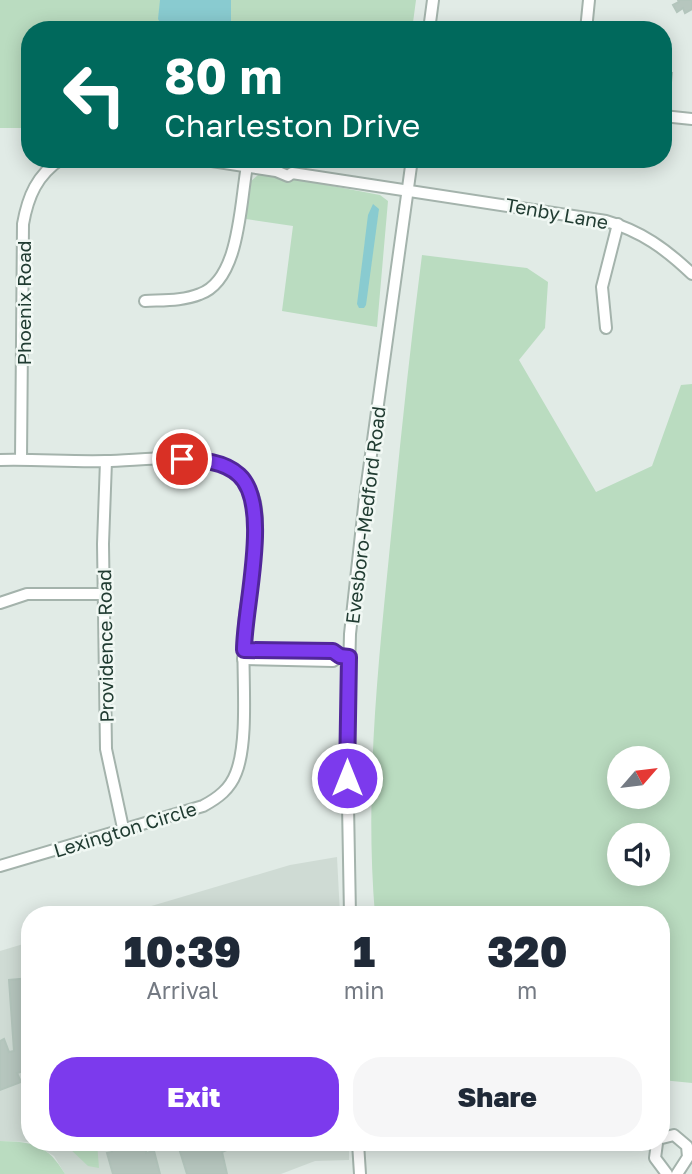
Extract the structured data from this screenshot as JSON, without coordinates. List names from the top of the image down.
{
  "streets": {
    "street": [
      "Tenby Lane",
      "Phoenix Road",
      "Evesboro-Medford Road",
      "Providence Road",
      "Lexington Circle"
    ]
  },
  "crossings": [
    ["Tenby Lane", "Evesboro-Medford Road"],
    ["Phoenix Road", "Lexington Circle"],
    ["Providence Road", "Lexington Circle"]
  ],
  "north": "top right",
  "page": {
    "turn": ["80 m", "Charleston Drive"],
    "eta": [
      "10:39",
      "Arrival",
      "1",
      "min",
      "320",
      "m"
    ],
    "buttons": ["Exit", "Share"]
  }
}
